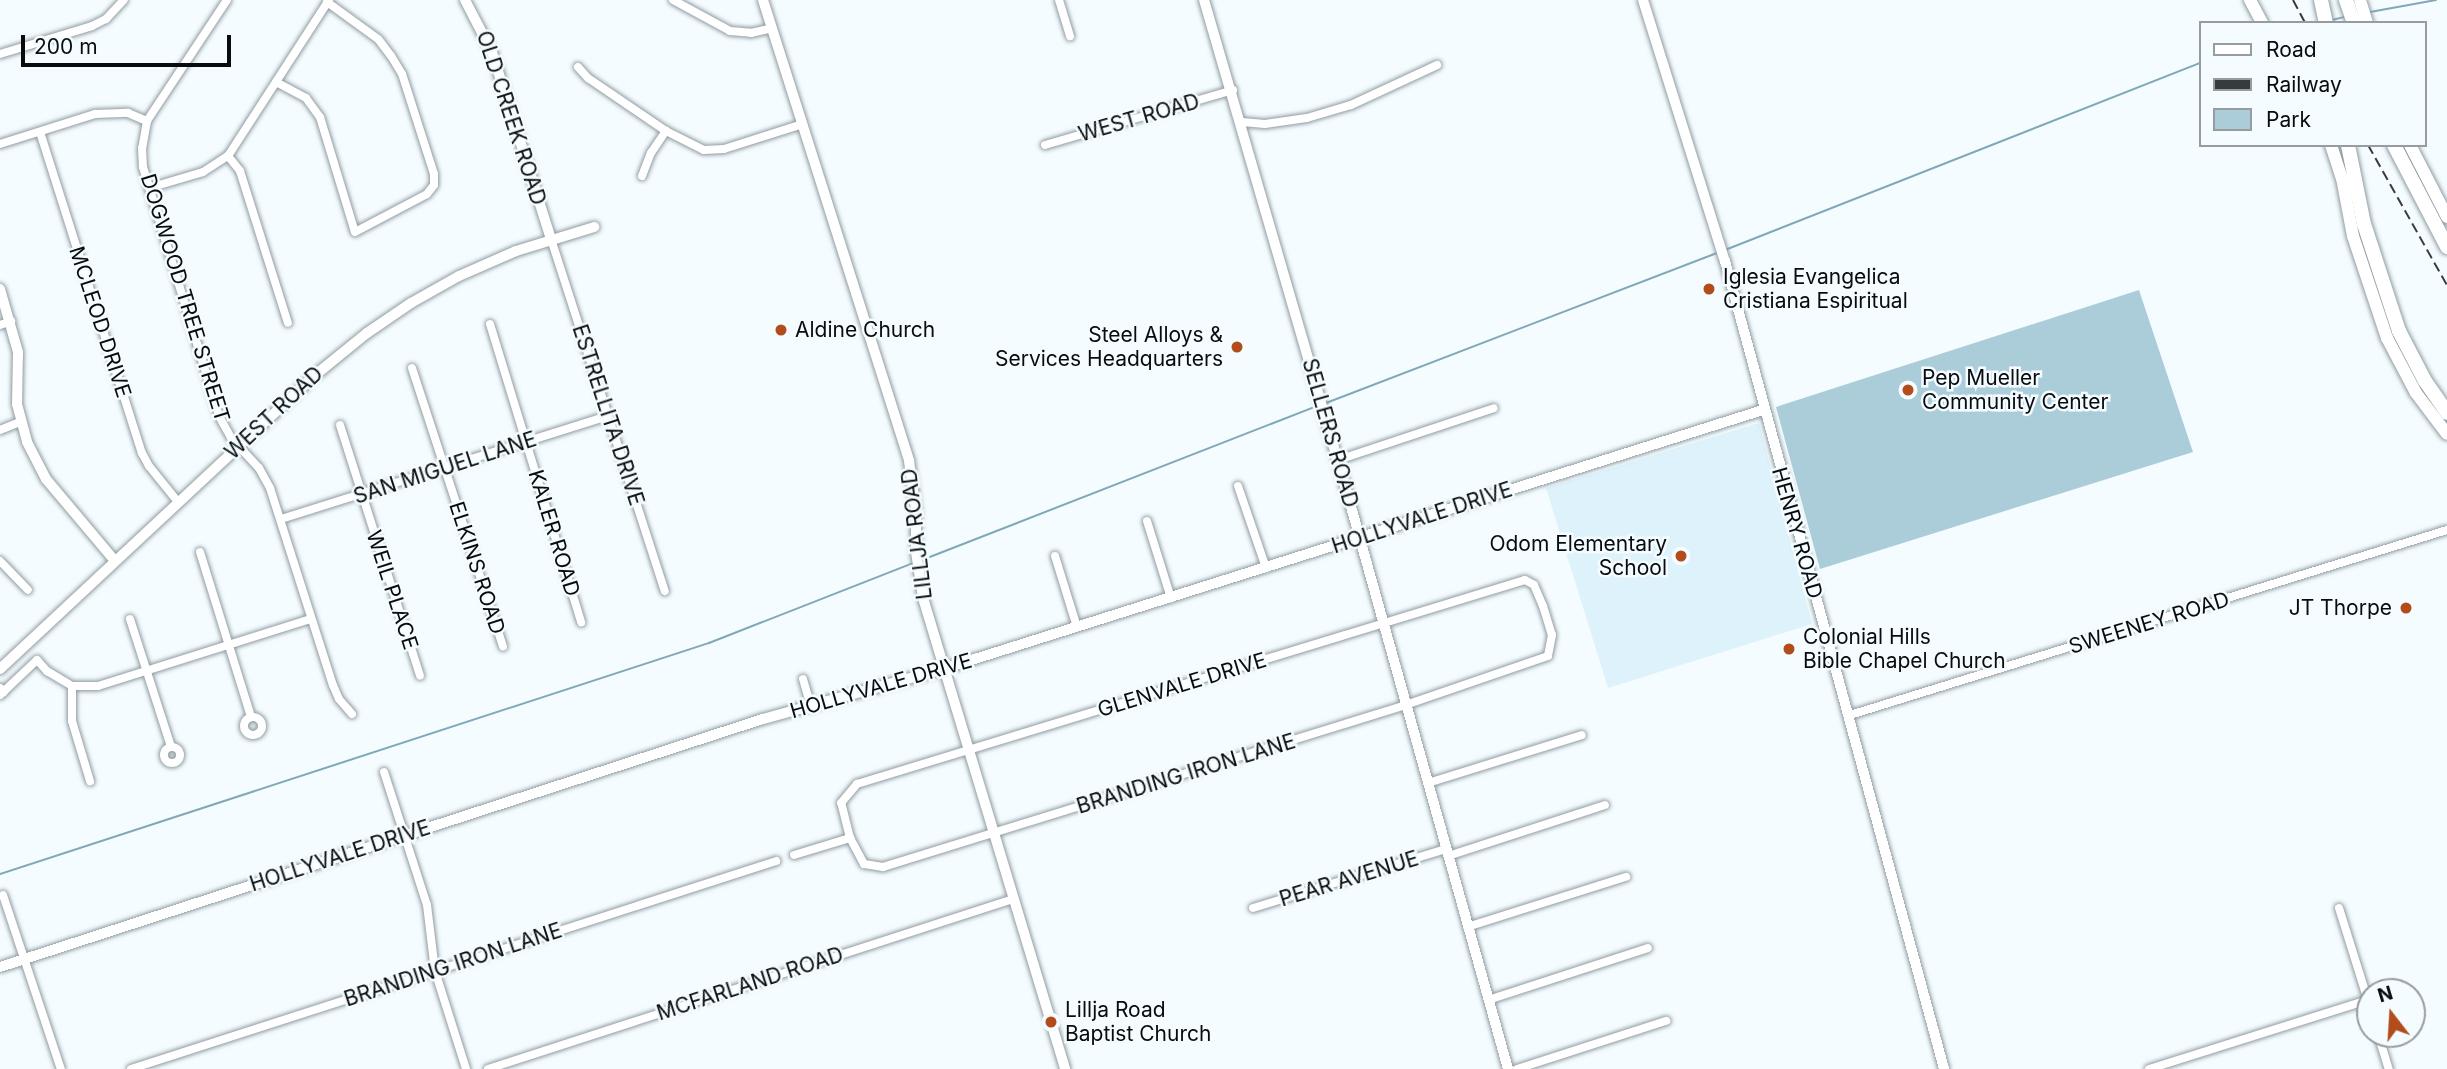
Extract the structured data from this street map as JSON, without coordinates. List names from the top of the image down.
{
  "streets": {
    "street": [
      "OLD CREEK ROAD",
      "WEST ROAD",
      "DOGWOOD TREE STREET",
      "MCLEOD DRIVE",
      "ESTRELLITA DRIVE",
      "SELLERS ROAD",
      "SAN MIGUEL LANE",
      "HOLLYVALE DRIVE",
      "KALER ROAD",
      "HENRY ROAD",
      "LILLJA ROAD",
      "ELKINS ROAD",
      "WEIL PLACE",
      "SWEENEY ROAD",
      "GLENVALE DRIVE",
      "BRANDING IRON LANE",
      "PEAR AVENUE",
      "MCFARLAND ROAD"
    ]
  },
  "crossings": [
    ["OLD CREEK ROAD", "WEST ROAD"],
    ["OLD CREEK ROAD", "ESTRELLITA DRIVE"],
    ["WEST ROAD", "DOGWOOD TREE STREET"],
    ["WEST ROAD", "MCLEOD DRIVE"],
    ["WEST ROAD", "ESTRELLITA DRIVE"],
    ["WEST ROAD", "SELLERS ROAD"],
    ["DOGWOOD TREE STREET", "SAN MIGUEL LANE"],
    ["ESTRELLITA DRIVE", "SAN MIGUEL LANE"],
    ["SELLERS ROAD", "HOLLYVALE DRIVE"],
    ["SELLERS ROAD", "GLENVALE DRIVE"],
    ["SELLERS ROAD", "BRANDING IRON LANE"],
    ["SELLERS ROAD", "PEAR AVENUE"],
    ["SAN MIGUEL LANE", "KALER ROAD"],
    ["SAN MIGUEL LANE", "ELKINS ROAD"],
    ["SAN MIGUEL LANE", "WEIL PLACE"],
    ["HOLLYVALE DRIVE", "HENRY ROAD"],
    ["HOLLYVALE DRIVE", "LILLJA ROAD"],
    ["HENRY ROAD", "SWEENEY ROAD"],
    ["LILLJA ROAD", "GLENVALE DRIVE"],
    ["LILLJA ROAD", "BRANDING IRON LANE"],
    ["LILLJA ROAD", "MCFARLAND ROAD"],
    ["GLENVALE DRIVE", "BRANDING IRON LANE"]
  ],
  "places": [
    "Iglesia Evangelica Cristiana Espiritual",
    "Aldine Church",
    "Steel Alloys & Services Headquarters",
    "Pep Mueller Community Center",
    "Odom Elementary School",
    "JT Thorpe",
    "Colonial Hills Bible Chapel Church",
    "Lillja Road Baptist Church"
  ],
  "legend": ["Road", "Railway", "Park"],
  "scale_bar": "200 m",
  "north": "top"
}
